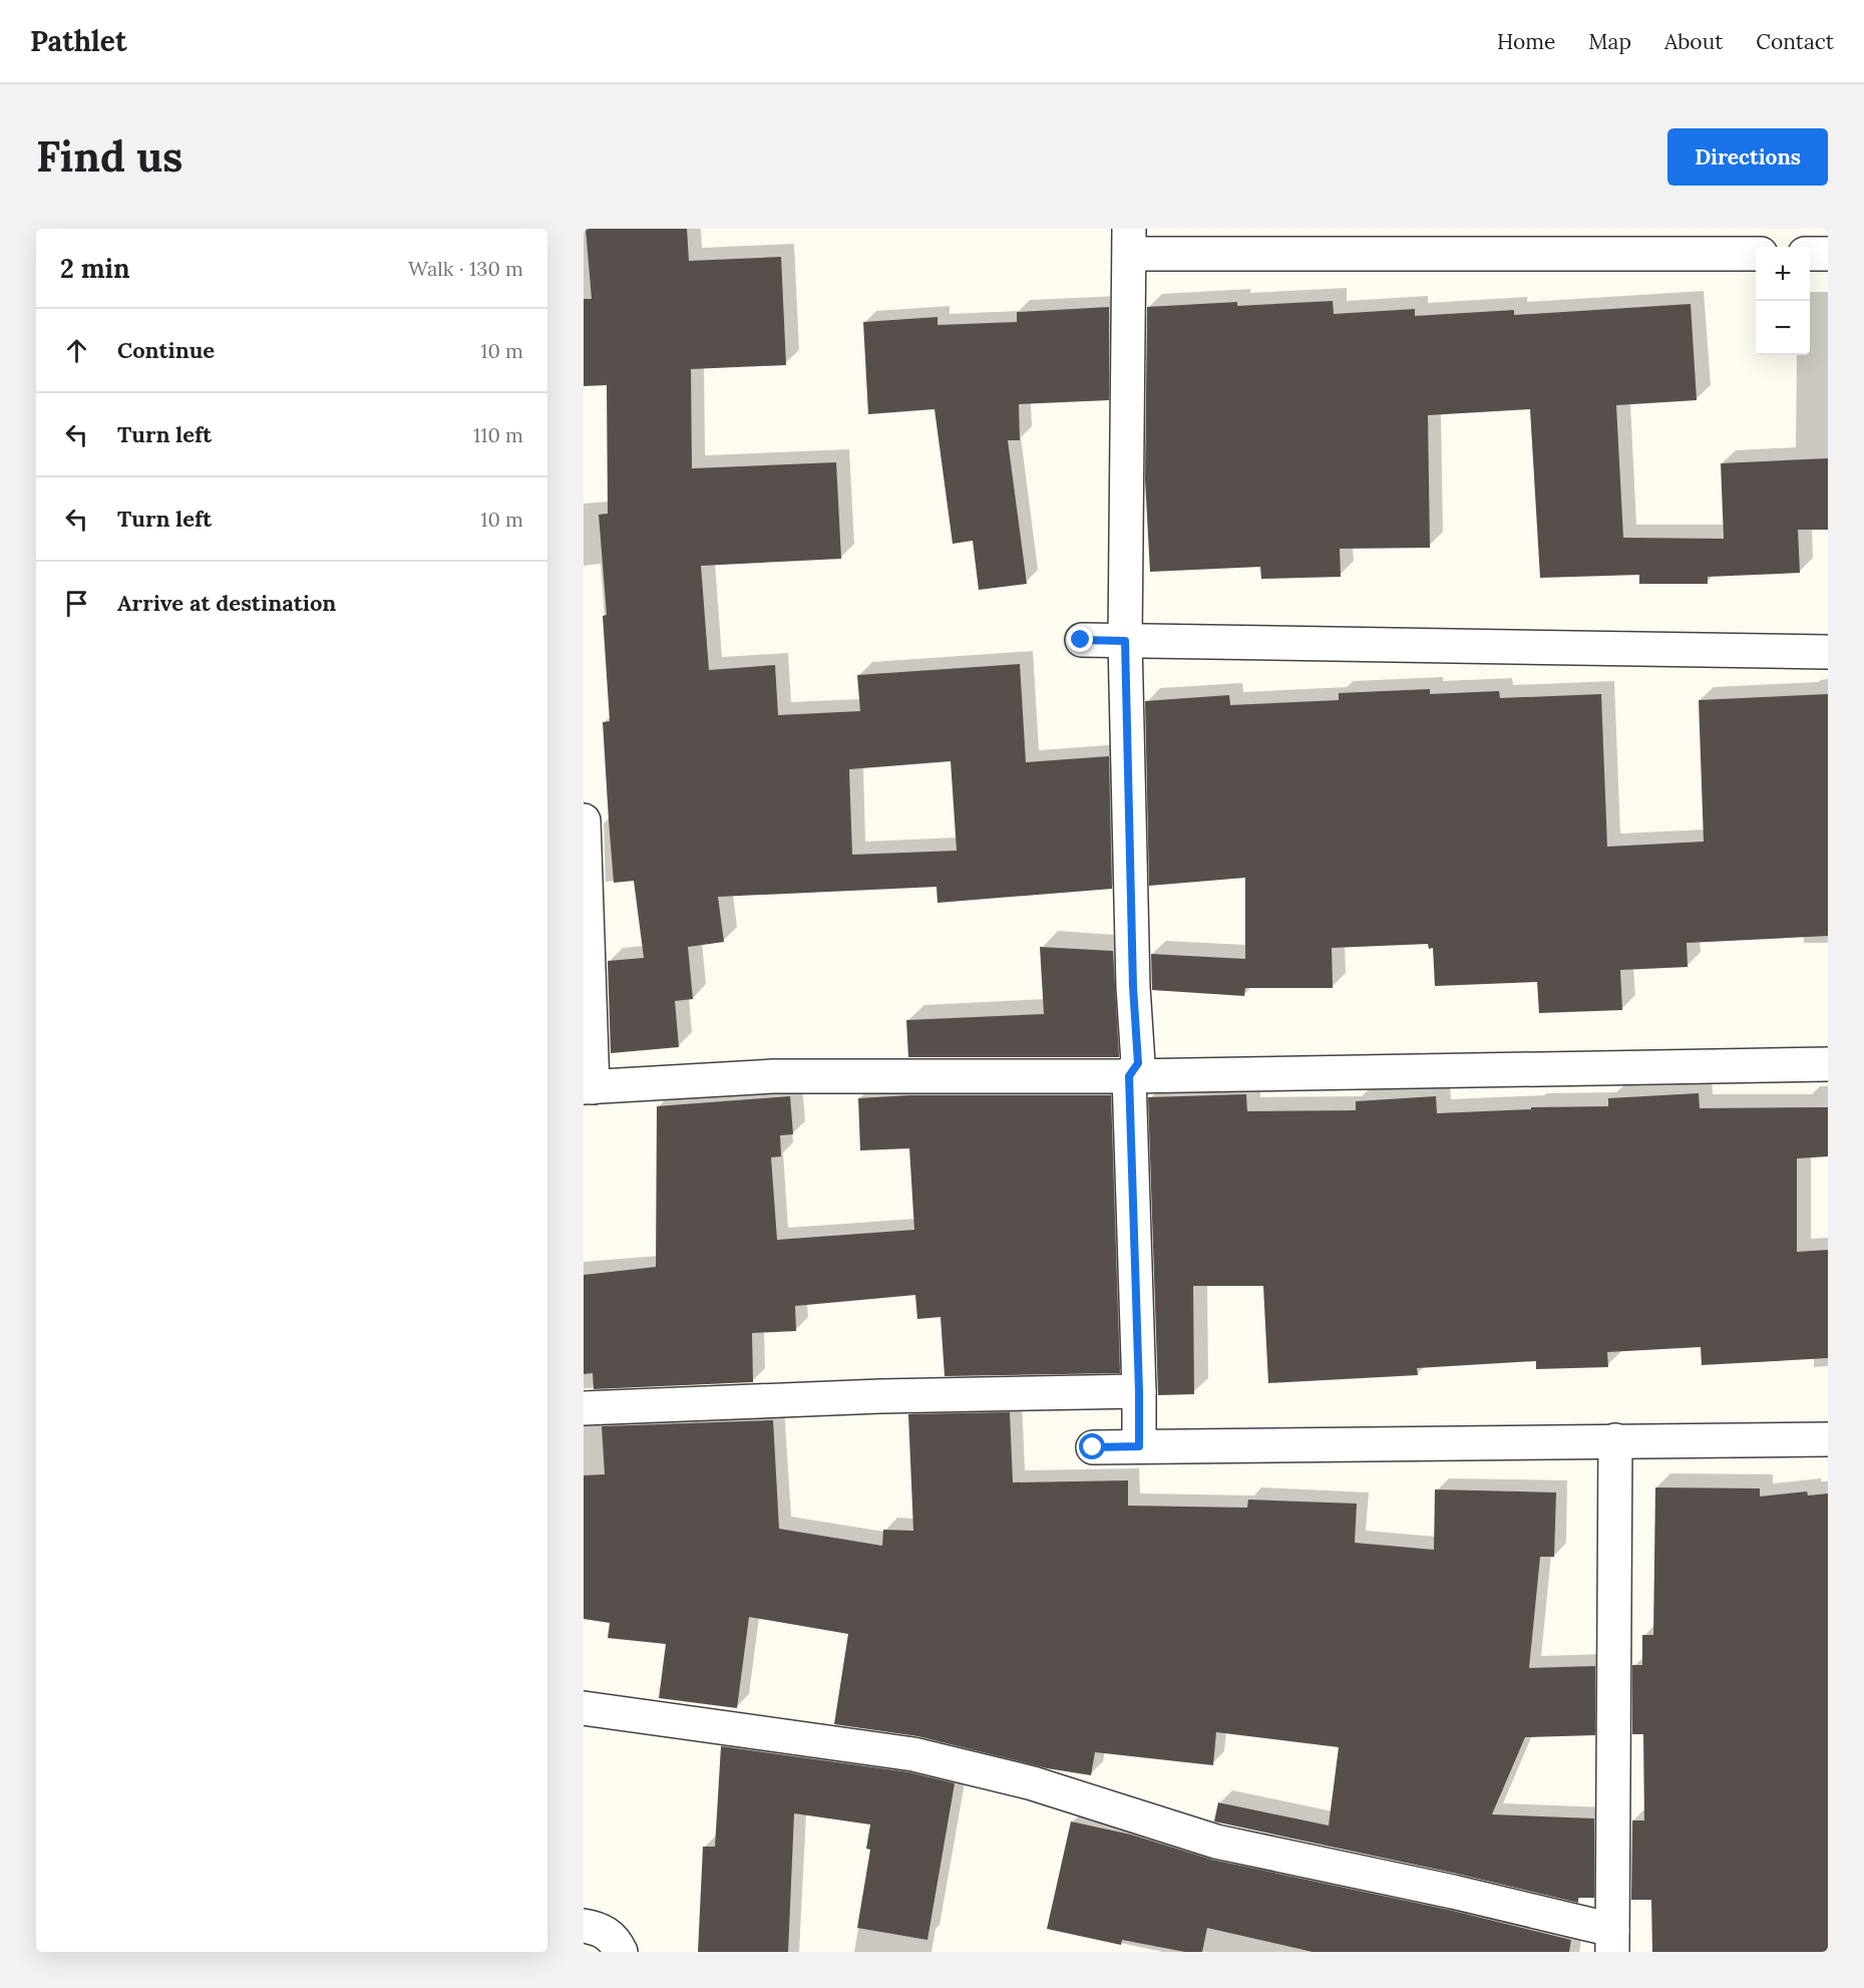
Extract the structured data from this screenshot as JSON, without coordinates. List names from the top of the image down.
{
  "page": {
    "header": "Pathlet",
    "nav": [
      "Home",
      "Map",
      "About",
      "Contact"
    ],
    "buttons": "Directions",
    "title": "Find us",
    "heading": ["2 min", "Walk · 130 m"],
    "map_buttons": ["+", "−"],
    "list": [
      ["Continue", "10 m"],
      ["Turn left", "110 m"],
      ["Turn left", "10 m"],
      "Arrive at destination"
    ]
  }
}
